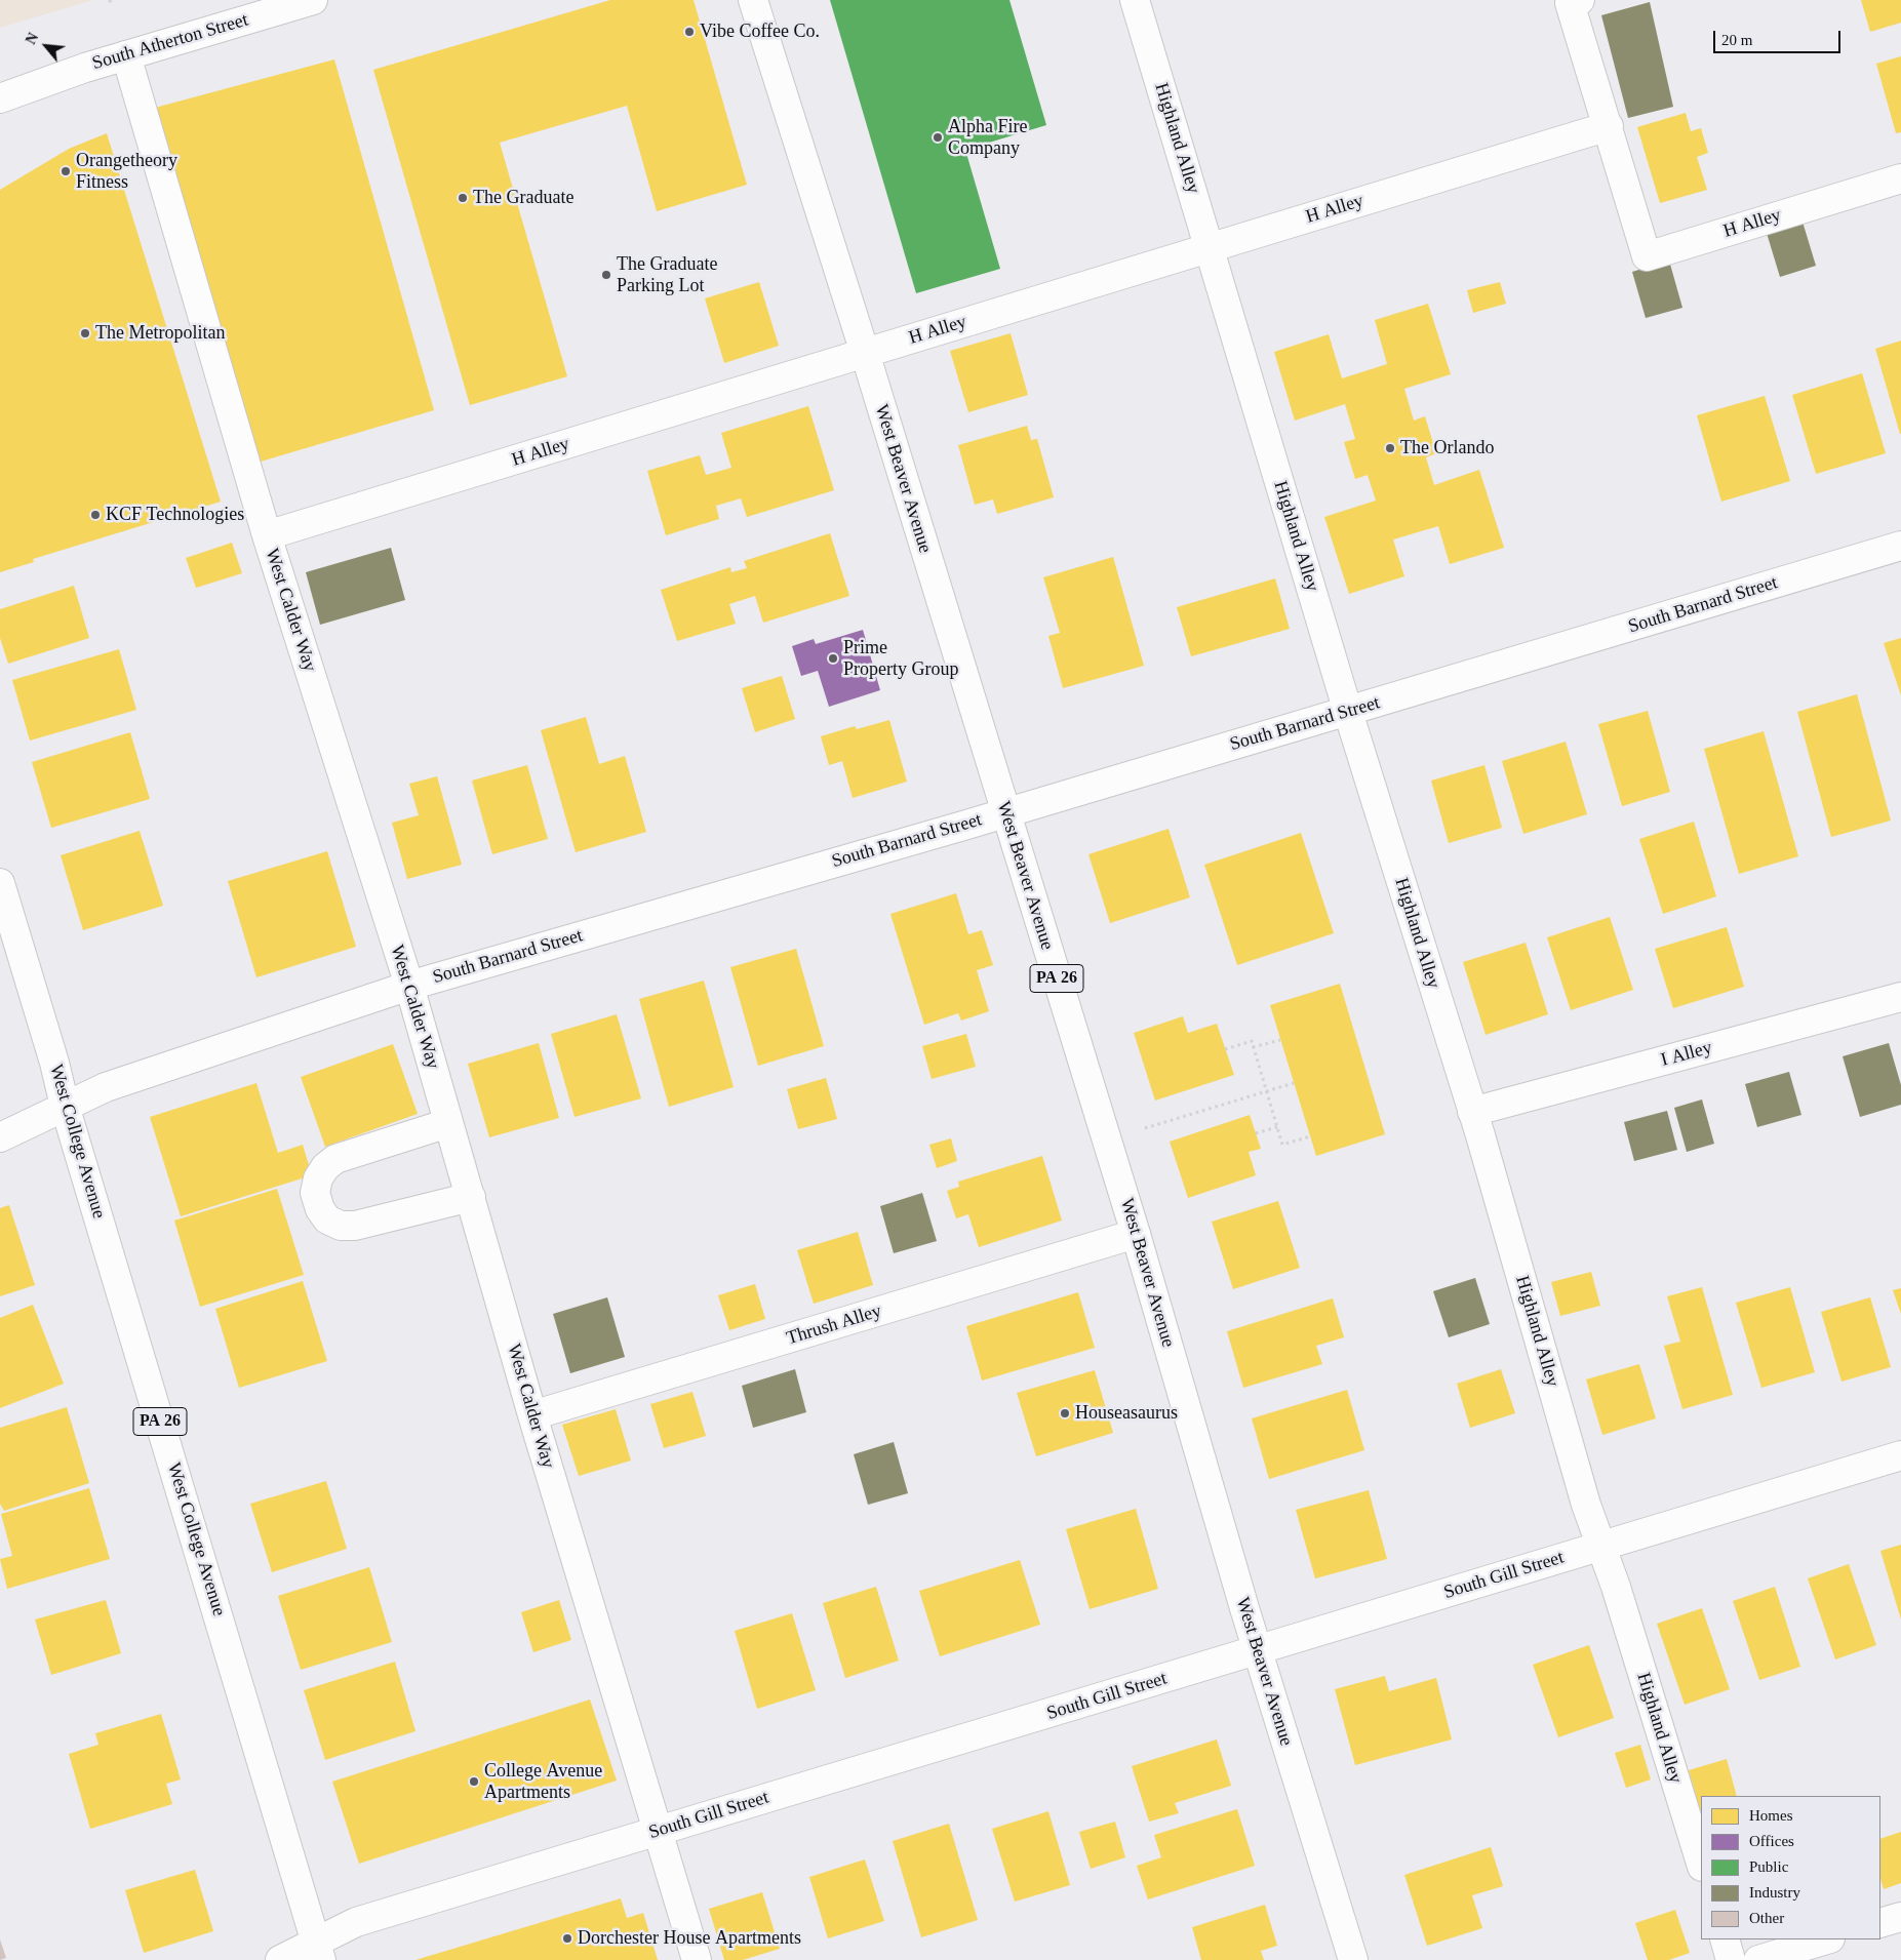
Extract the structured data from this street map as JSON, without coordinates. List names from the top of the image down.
{
  "streets": {
    "street": [
      "South Atherton Street",
      "Highland Alley",
      "H Alley",
      "West Beaver Avenue",
      "South Barnard Street",
      "West Calder Way",
      "PA 26",
      "I Alley",
      "West College Avenue",
      "Thrush Alley",
      "South Gill Street"
    ]
  },
  "crossings": [
    ["South Atherton Street", "West Calder Way"],
    ["Highland Alley", "H Alley"],
    ["Highland Alley", "South Barnard Street"],
    ["Highland Alley", "I Alley"],
    ["Highland Alley", "South Gill Street"],
    ["H Alley", "West Beaver Avenue"],
    ["H Alley", "West Calder Way"],
    ["West Beaver Avenue", "South Barnard Street"],
    ["West Beaver Avenue", "Thrush Alley"],
    ["West Beaver Avenue", "South Gill Street"],
    ["South Barnard Street", "West Calder Way"],
    ["South Barnard Street", "West College Avenue"],
    ["West Calder Way", "Thrush Alley"],
    ["West Calder Way", "South Gill Street"],
    ["West College Avenue", "South Gill Street"]
  ],
  "places": [
    "Vibe Coffee Co.",
    "Alpha Fire Company",
    "Orangetheory Fitness",
    "The Graduate",
    "The Graduate Parking Lot",
    "The Metropolitan",
    "The Orlando",
    "KCF Technologies",
    "Prime Property Group",
    "Houseasaurus",
    "College Avenue Apartments",
    "Dorchester House Apartments"
  ],
  "legend": [
    "Homes",
    "Offices",
    "Public",
    "Industry",
    "Other"
  ],
  "scale_bar": "20 m",
  "north": "top left"
}
